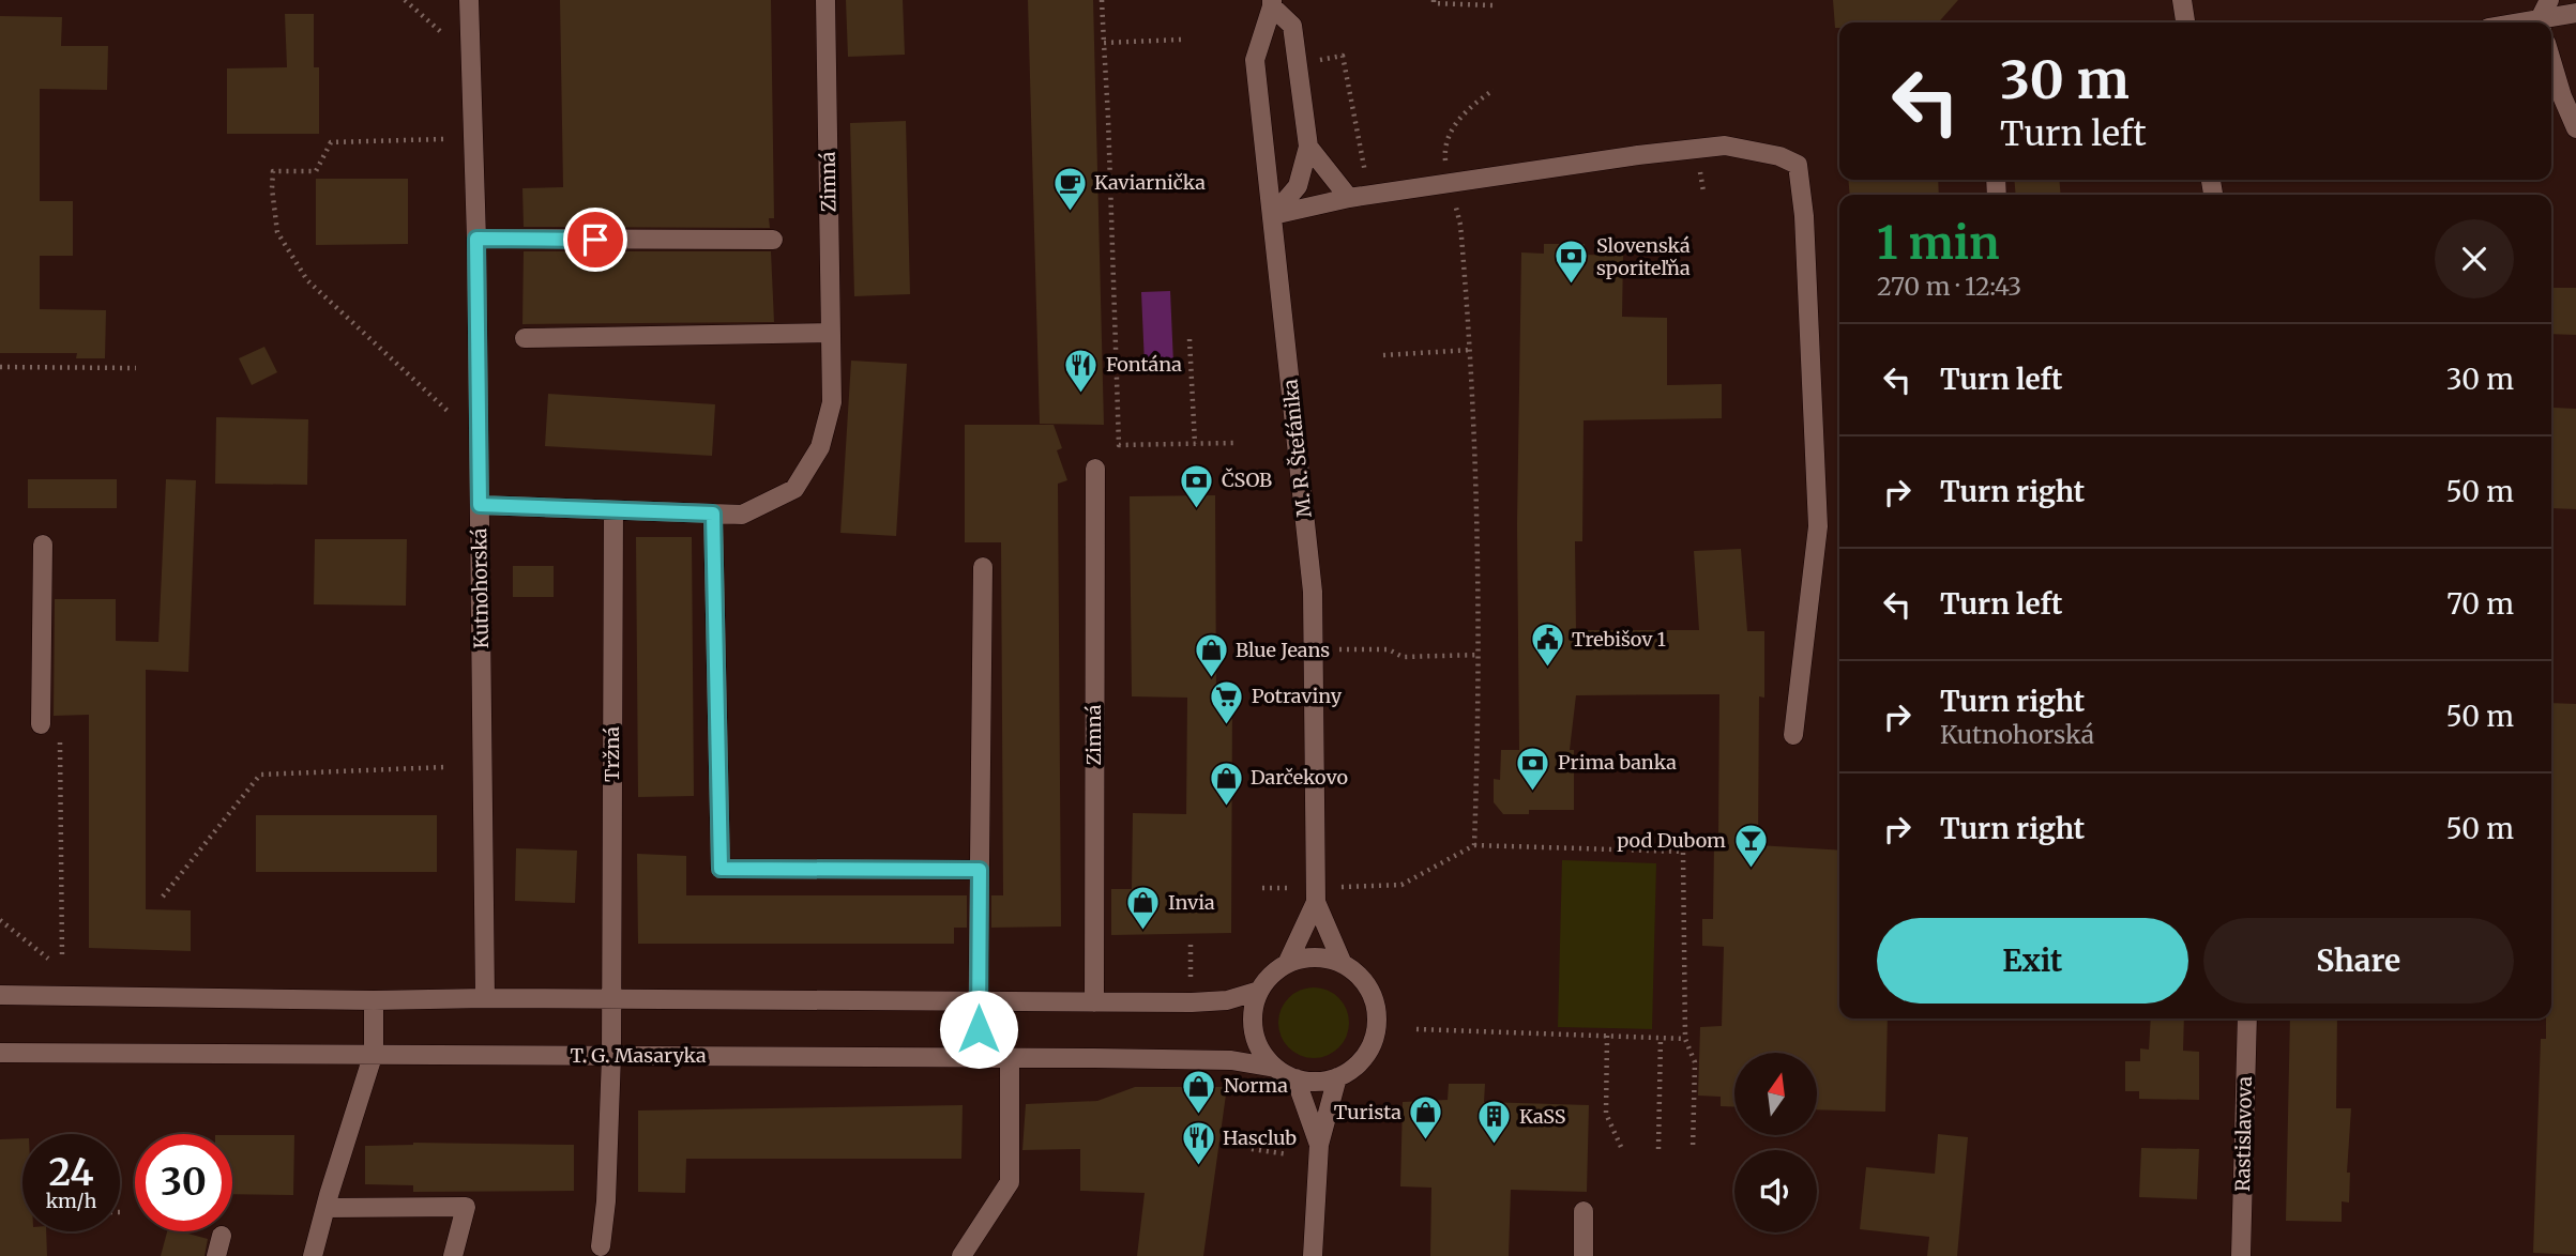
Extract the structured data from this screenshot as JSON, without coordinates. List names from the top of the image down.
{
  "streets": {
    "street": [
      "Zimná",
      "M. R. Štefánika",
      "Kutnohorská",
      "Tržná",
      "T. G. Masaryka",
      "Rastislavova"
    ]
  },
  "crossings": [
    ["M. R. Štefánika", "T. G. Masaryka"],
    ["Tržná", "T. G. Masaryka"]
  ],
  "places": {
    "cafe": ["Kaviarnička"],
    "bank": ["Slovenská sporiteľňa", "ČSOB", "Prima banka"],
    "restaurant": ["Fontána", "Hasclub"],
    "public building": ["Trebišov 1"],
    "shop": [
      "Blue Jeans",
      "Darčekovo",
      "Invia",
      "Norma",
      "Turista"
    ],
    "supermarket": ["Potraviny"],
    "bar": ["pod Dubom"],
    "building": ["KaSS"]
  },
  "north": "top",
  "page": {
    "turn": ["30 m", "Turn left"],
    "heading": ["1 min", "270 m · 12:43"],
    "list": [
      {
        "name": "Turn left",
        "value": "30 m"
      },
      {
        "name": "Turn right",
        "value": "50 m"
      },
      {
        "name": "Turn left",
        "value": "70 m"
      },
      {
        "name": "Turn right",
        "note": "Kutnohorská",
        "value": "50 m"
      },
      {
        "name": "Turn right",
        "value": "50 m"
      }
    ],
    "buttons": ["Exit", "Share"],
    "speed": "24 km/h",
    "limit": "30"
  }
}
